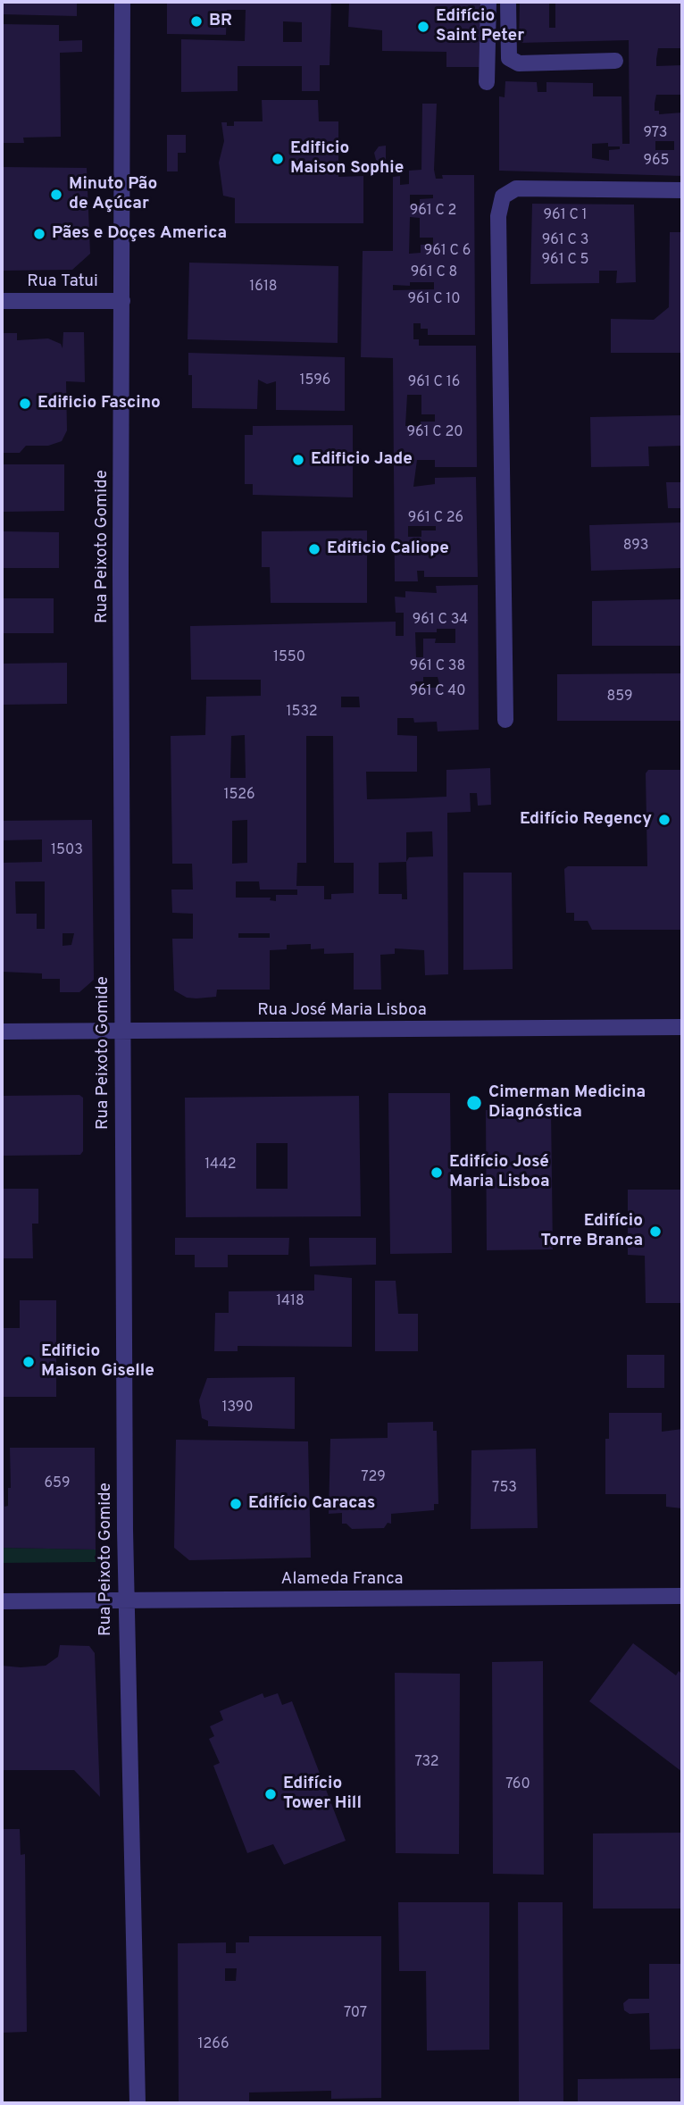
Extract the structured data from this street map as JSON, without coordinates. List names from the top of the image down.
{
  "streets": {
    "street": [
      "Rua Tatui",
      "Rua Peixoto Gomide",
      "Rua José Maria Lisboa",
      "Alameda Franca"
    ]
  },
  "crossings": [
    ["Rua Tatui", "Rua Peixoto Gomide"],
    ["Rua Peixoto Gomide", "Rua José Maria Lisboa"],
    ["Rua Peixoto Gomide", "Alameda Franca"]
  ],
  "places": [
    "BR",
    "Edifício Saint Peter",
    "Edificio Maison Sophie",
    "Minuto Pão de Açúcar",
    "Pães e Doçes America",
    "Edificio Fascino",
    "Edificio Jade",
    "Edificio Caliope",
    "Edifício Regency",
    "Cimerman Medicina Diagnóstica",
    "Edifício José Maria Lisboa",
    "Edifício Torre Branca",
    "Edificio Maison Giselle",
    "Edifício Caracas",
    "Edifício Tower Hill"
  ],
  "house_numbers": [
    "973",
    "965",
    "961 C 2",
    "961 C 1",
    "961 C 3",
    "961 C 6",
    "961 C 5",
    "961 C 8",
    "1618",
    "961 C 10",
    "1596",
    "961 C 16",
    "961 C 20",
    "961 C 26",
    "893",
    "961 C 34",
    "1550",
    "961 C 38",
    "961 C 40",
    "859",
    "1532",
    "1526",
    "1503",
    "1442",
    "1418",
    "1390",
    "729",
    "659",
    "753",
    "732",
    "760",
    "707",
    "1266"
  ]
}
